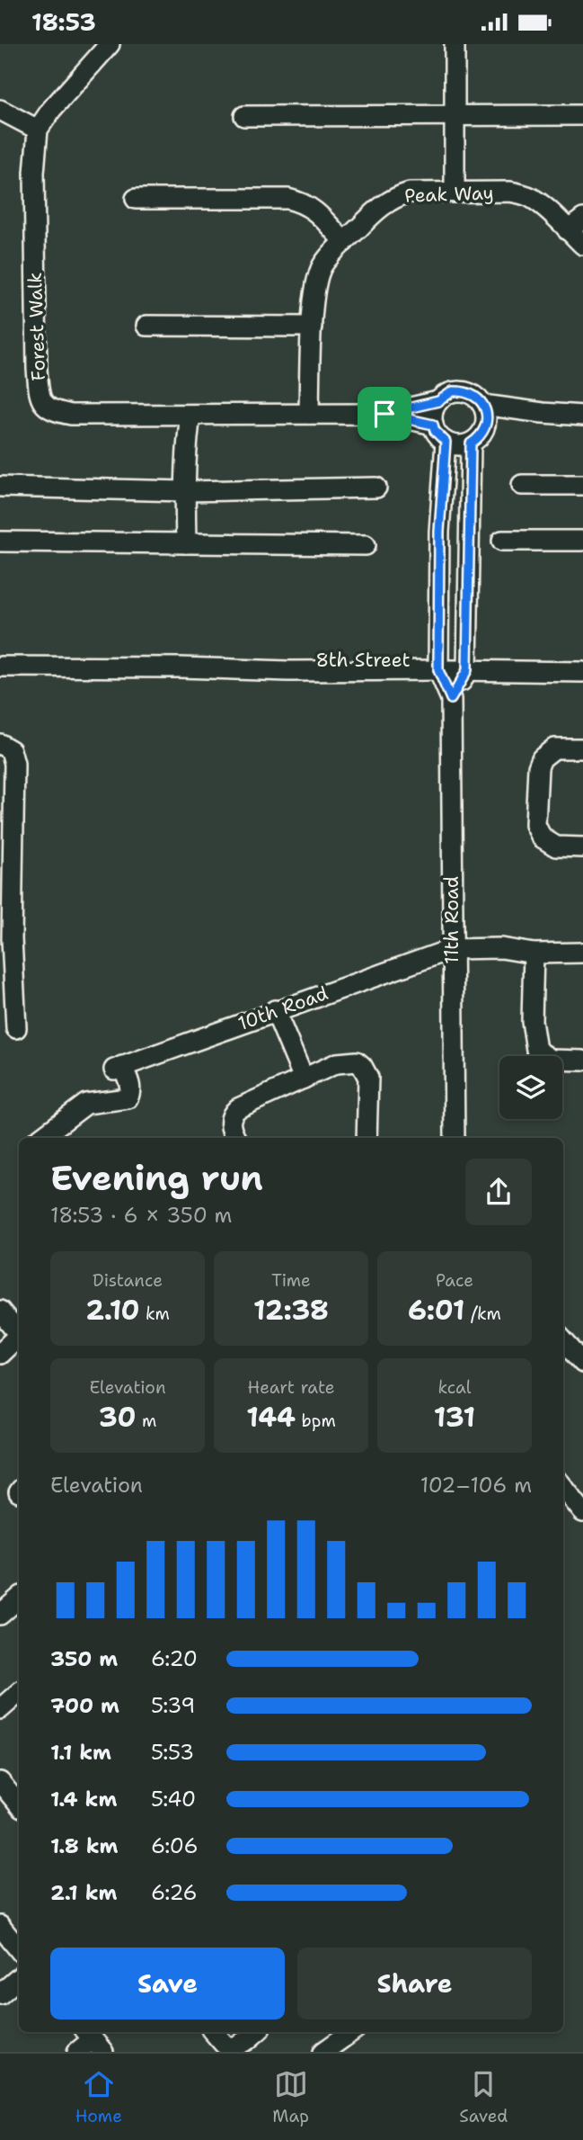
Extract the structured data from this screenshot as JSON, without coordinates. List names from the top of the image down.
{
  "streets": {
    "street": [
      "Peak Way",
      "Forest Walk",
      "8th Street",
      "11th Road",
      "10th Road"
    ]
  },
  "crossings": [
    ["Peak Way", "Forest Walk"],
    ["8th Street", "11th Road"],
    ["11th Road", "10th Road"]
  ],
  "page": {
    "status": "18:53",
    "heading": ["Evening run", "18:53 · 6 × 350 m"],
    "stats": [
      ["Distance", "2.10 km"],
      ["Time", "12:38"],
      ["Pace", "6:01 /km"],
      ["Elevation", "30 m"],
      ["Heart rate", "144 bpm"],
      ["kcal", "131"]
    ],
    "chart": ["Elevation", "102–106 m"],
    "list": [
      {
        "name": "350 m",
        "note": "6:20"
      },
      {
        "name": "700 m",
        "note": "5:39"
      },
      {
        "name": "1.1 km",
        "note": "5:53"
      },
      {
        "name": "1.4 km",
        "note": "5:40"
      },
      {
        "name": "1.8 km",
        "note": "6:06"
      },
      {
        "name": "2.1 km",
        "note": "6:26"
      }
    ],
    "buttons": ["Save", "Share"],
    "tabs": ["Home", "Map", "Saved"]
  }
}
